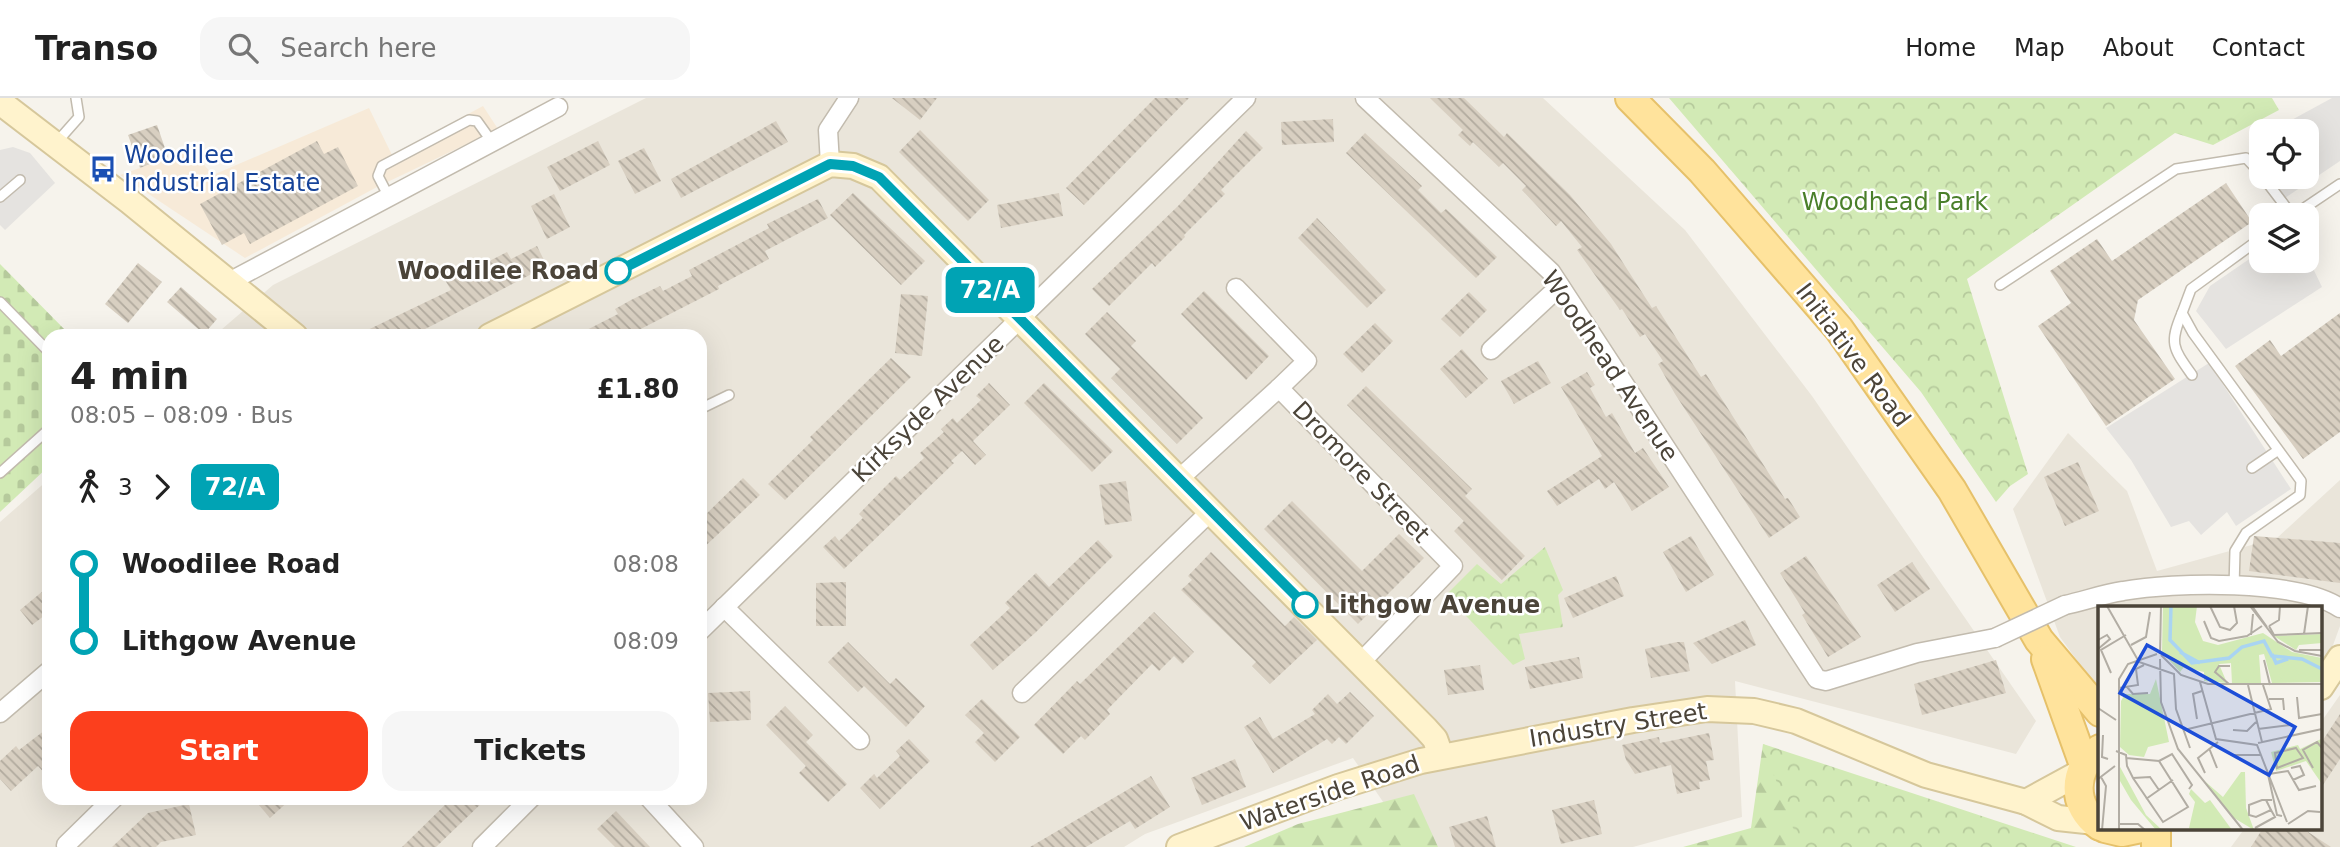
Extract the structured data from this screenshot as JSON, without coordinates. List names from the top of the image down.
{
  "streets": {
    "main road": ["Initiative Road"],
    "street": [
      "Woodhead Avenue",
      "Kirksyde Avenue",
      "Dromore Street",
      "Industry Street",
      "Waterside Road"
    ]
  },
  "crossings": [
    ["Industry Street", "Waterside Road"]
  ],
  "parks": ["Woodhead Park"],
  "places": {
    "bus stop": ["Woodilee Industrial Estate"],
    "other": ["Woodilee Road", "Lithgow Avenue"]
  },
  "lines": ["bus line 72/A"],
  "page": {
    "header": "Transo",
    "search": "Search here",
    "nav": [
      "Home",
      "Map",
      "About",
      "Contact"
    ],
    "on_map": "72/A",
    "heading": ["4 min", "08:05 – 08:09 · Bus", "£1.80"],
    "legs": ["3", "72/A"],
    "list": [
      {
        "name": "Woodilee Road",
        "value": "08:08"
      },
      {
        "name": "Lithgow Avenue",
        "value": "08:09"
      }
    ],
    "buttons": ["Start", "Tickets"]
  }
}
